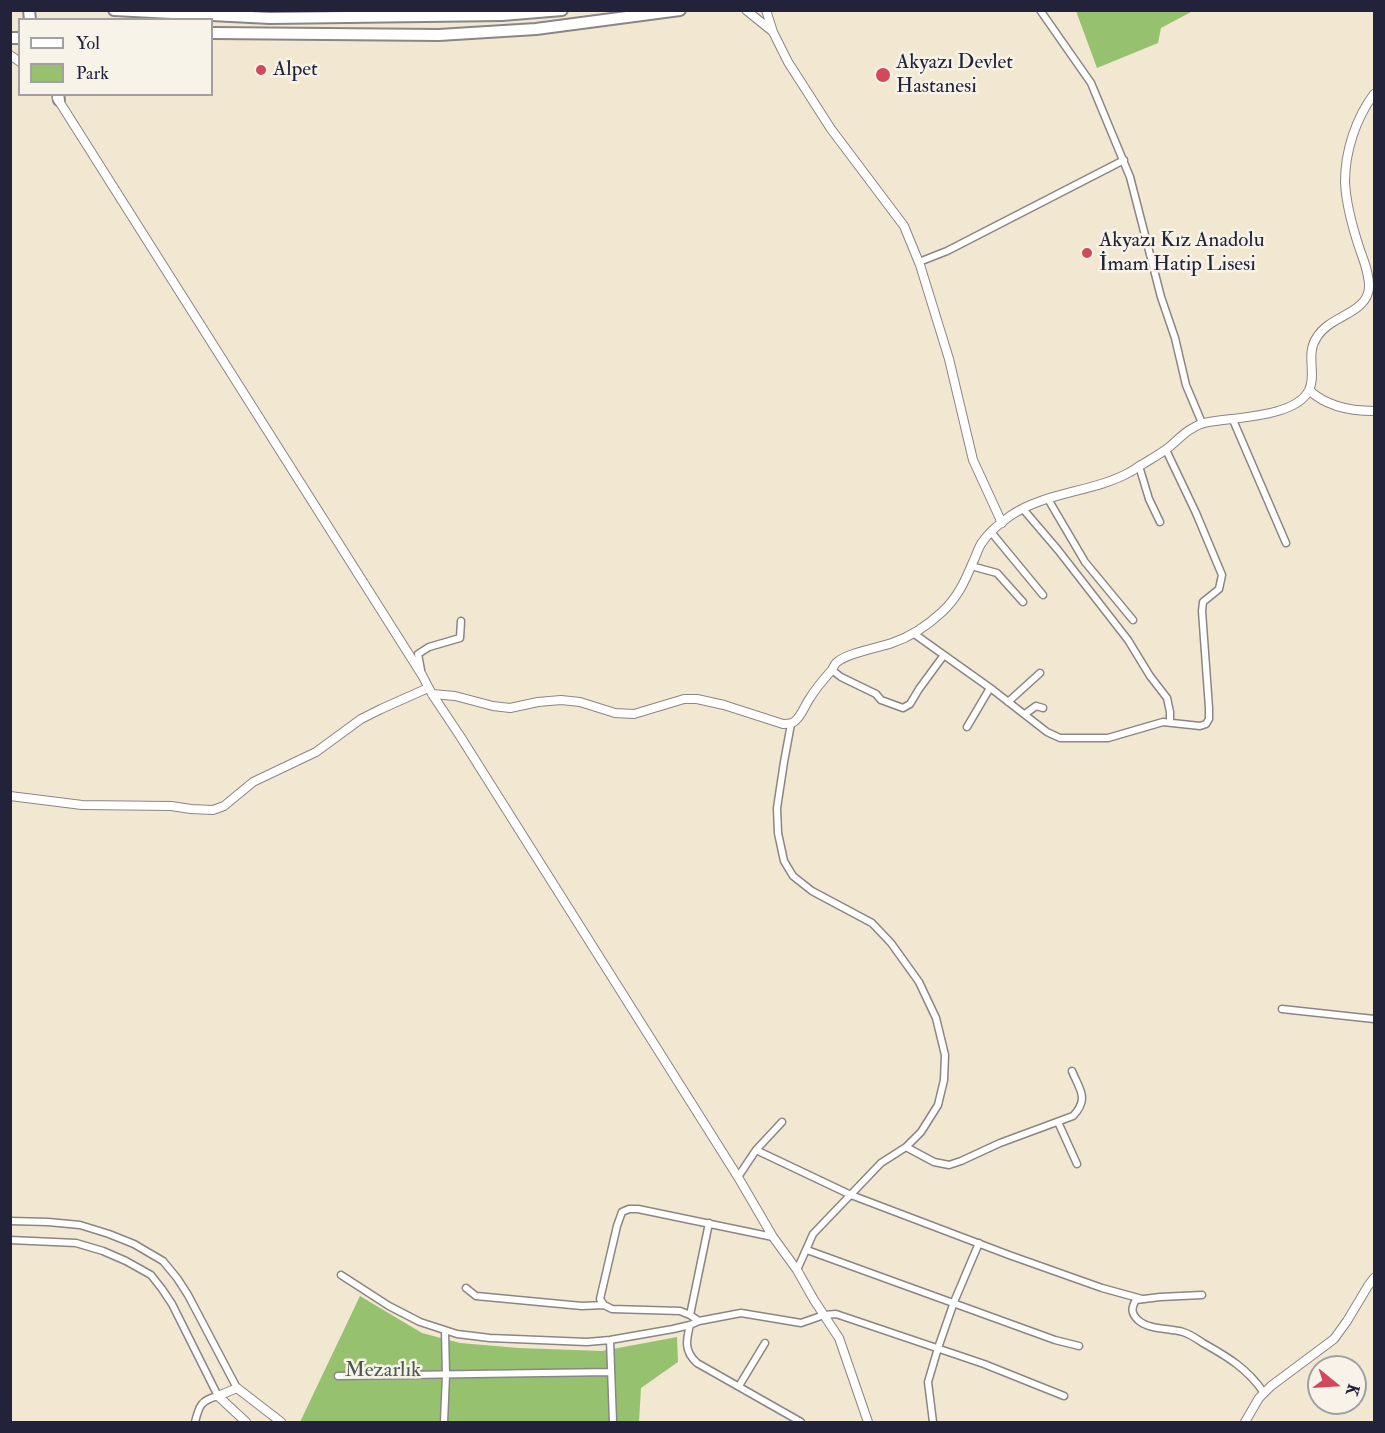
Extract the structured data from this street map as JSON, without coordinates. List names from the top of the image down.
{
  "parks": ["Mezarlık"],
  "places": ["Alpet", "Akyazı Devlet Hastanesi", "Akyazı Kız Anadolu İmam Hatip Lisesi"],
  "legend": ["Yol", "Park"],
  "north": "right"
}
